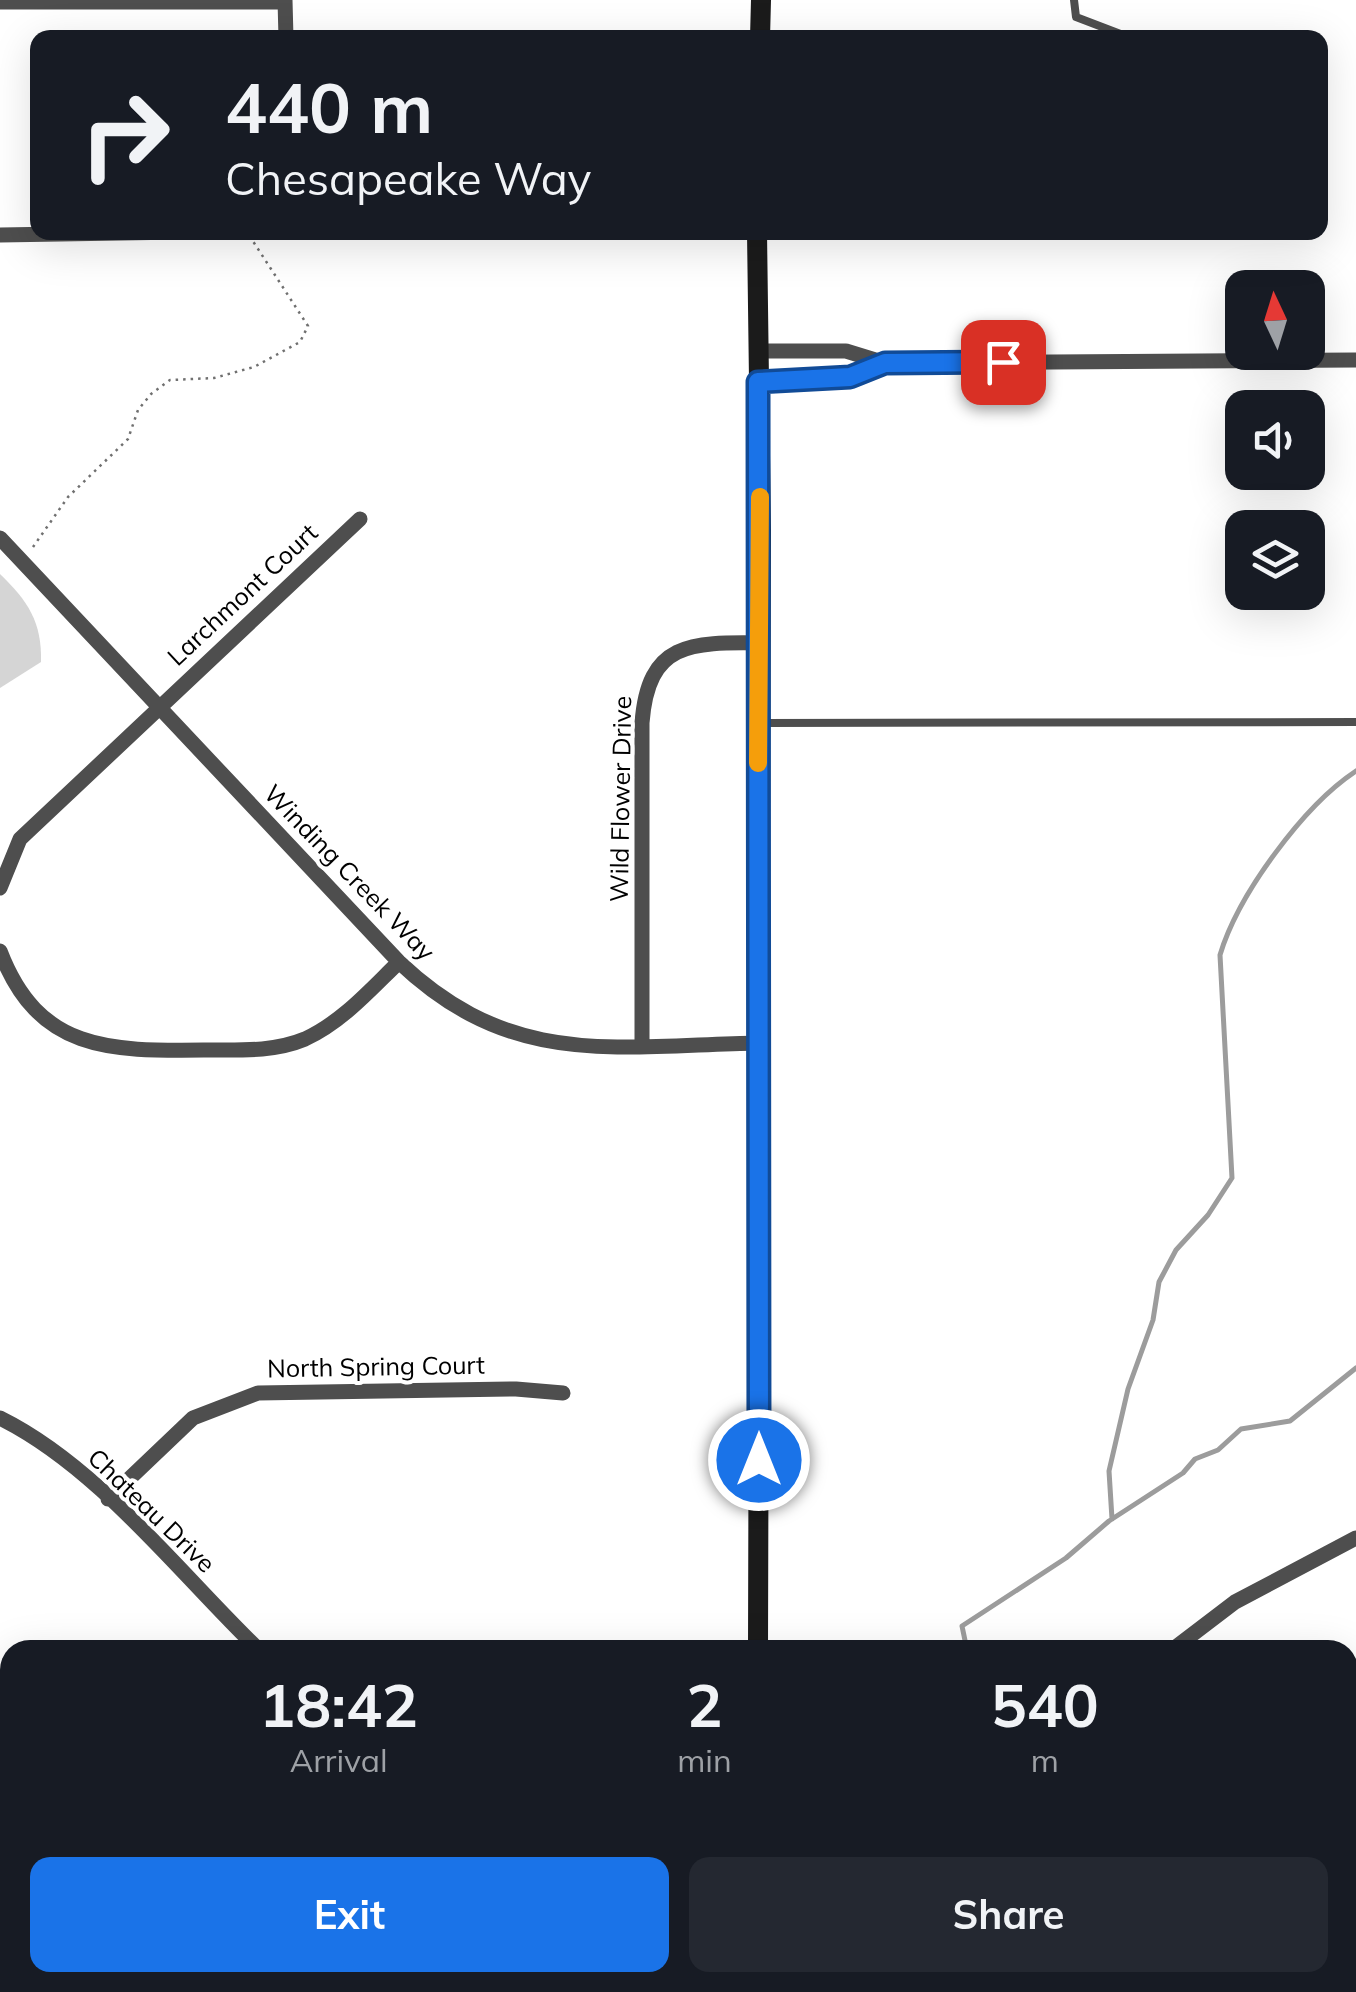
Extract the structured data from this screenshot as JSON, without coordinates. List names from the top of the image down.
{
  "streets": {
    "street": [
      "Larchmont Court",
      "Wild Flower Drive",
      "Winding Creek Way",
      "North Spring Court",
      "Chateau Drive"
    ]
  },
  "crossings": [
    ["Larchmont Court", "Winding Creek Way"],
    ["Wild Flower Drive", "Winding Creek Way"],
    ["North Spring Court", "Chateau Drive"]
  ],
  "north": "top",
  "page": {
    "turn": ["440 m", "Chesapeake Way"],
    "eta": [
      "18:42",
      "Arrival",
      "2",
      "min",
      "540",
      "m"
    ],
    "buttons": ["Exit", "Share"]
  }
}
